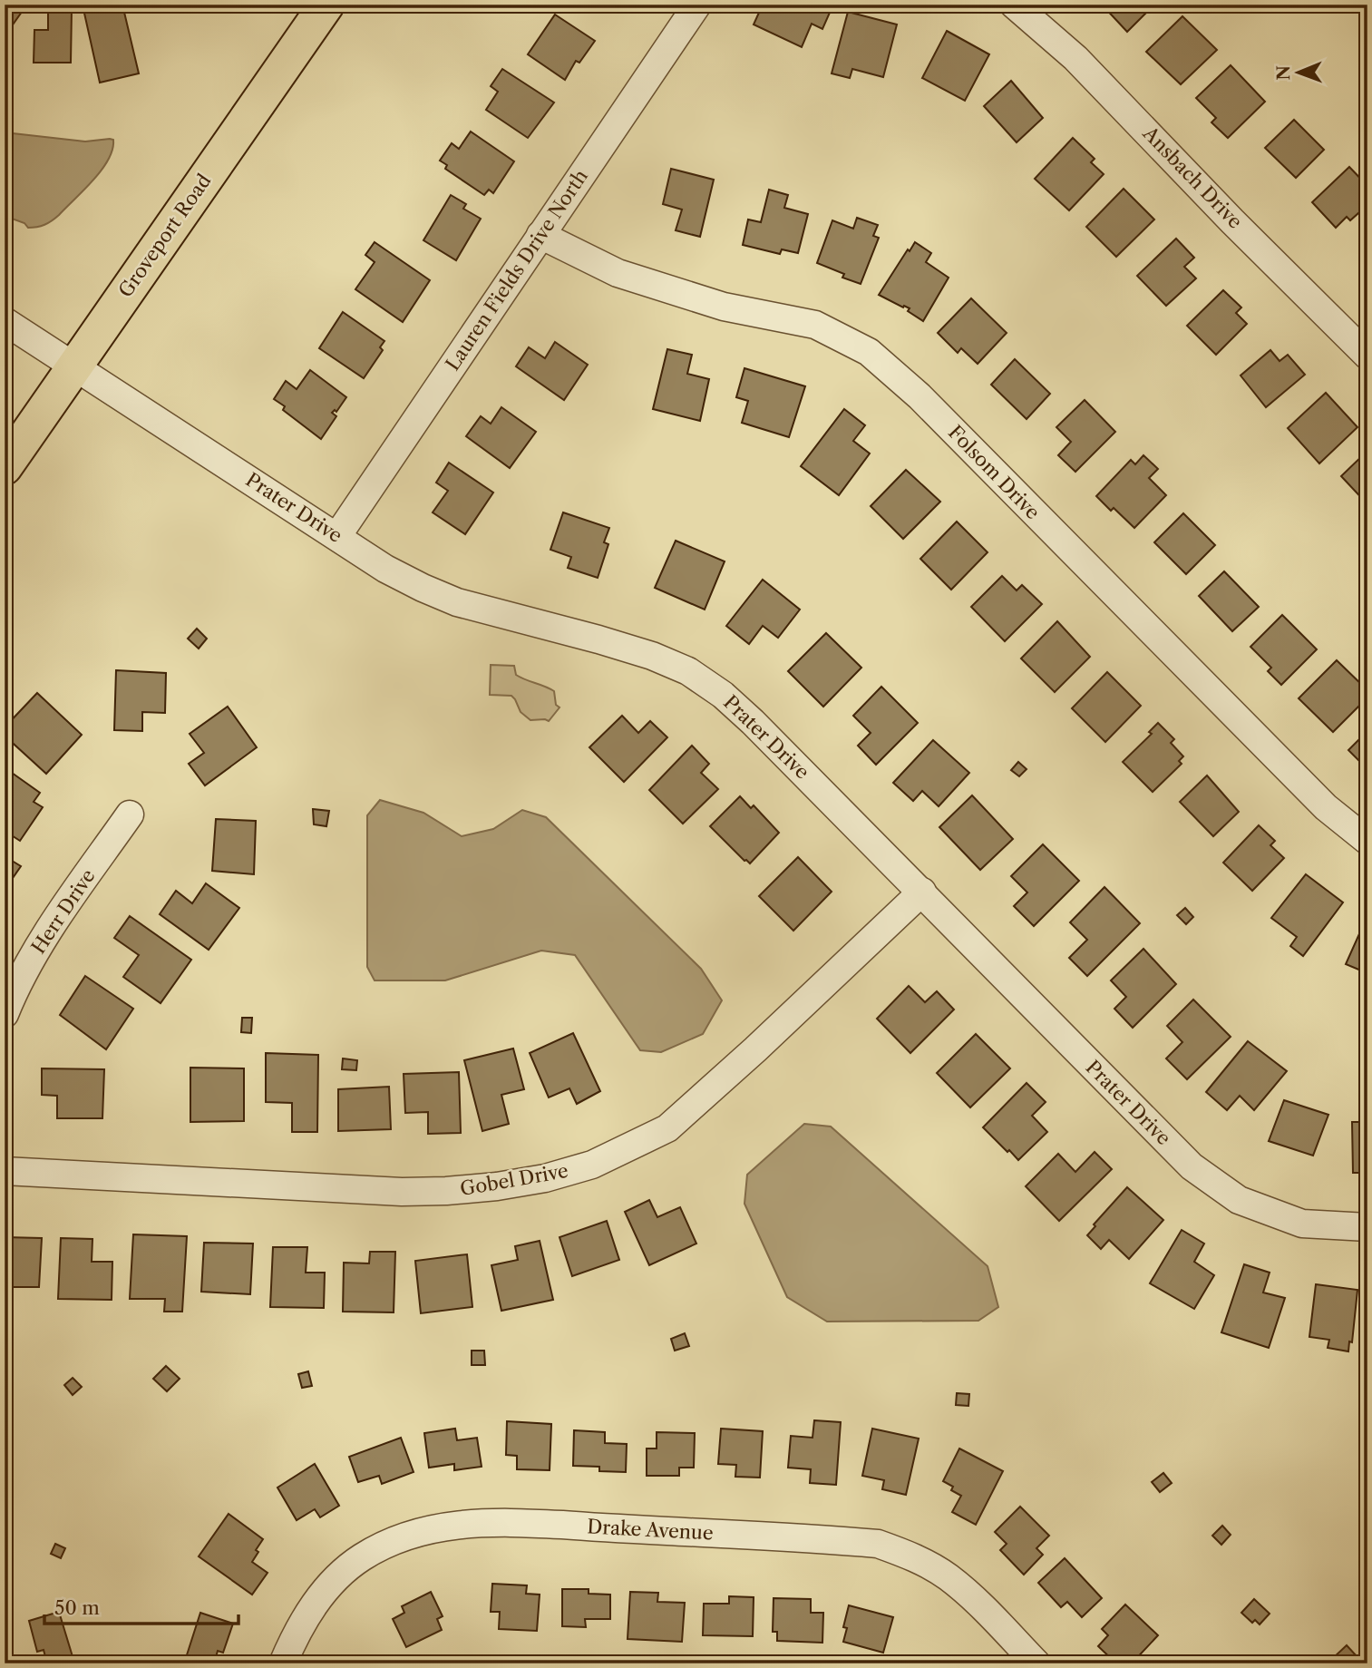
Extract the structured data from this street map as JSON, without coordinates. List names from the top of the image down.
{
  "streets": {
    "main road": ["Groveport Road"],
    "street": [
      "Ansbach Drive",
      "Lauren Fields Drive North",
      "Folsom Drive",
      "Prater Drive",
      "Herr Drive",
      "Gobel Drive",
      "Drake Avenue"
    ]
  },
  "crossings": [
    ["Groveport Road", "Prater Drive"],
    ["Lauren Fields Drive North", "Folsom Drive"],
    ["Lauren Fields Drive North", "Prater Drive"],
    ["Prater Drive", "Gobel Drive"]
  ],
  "scale_bar": "50 m",
  "north": "left"
}
